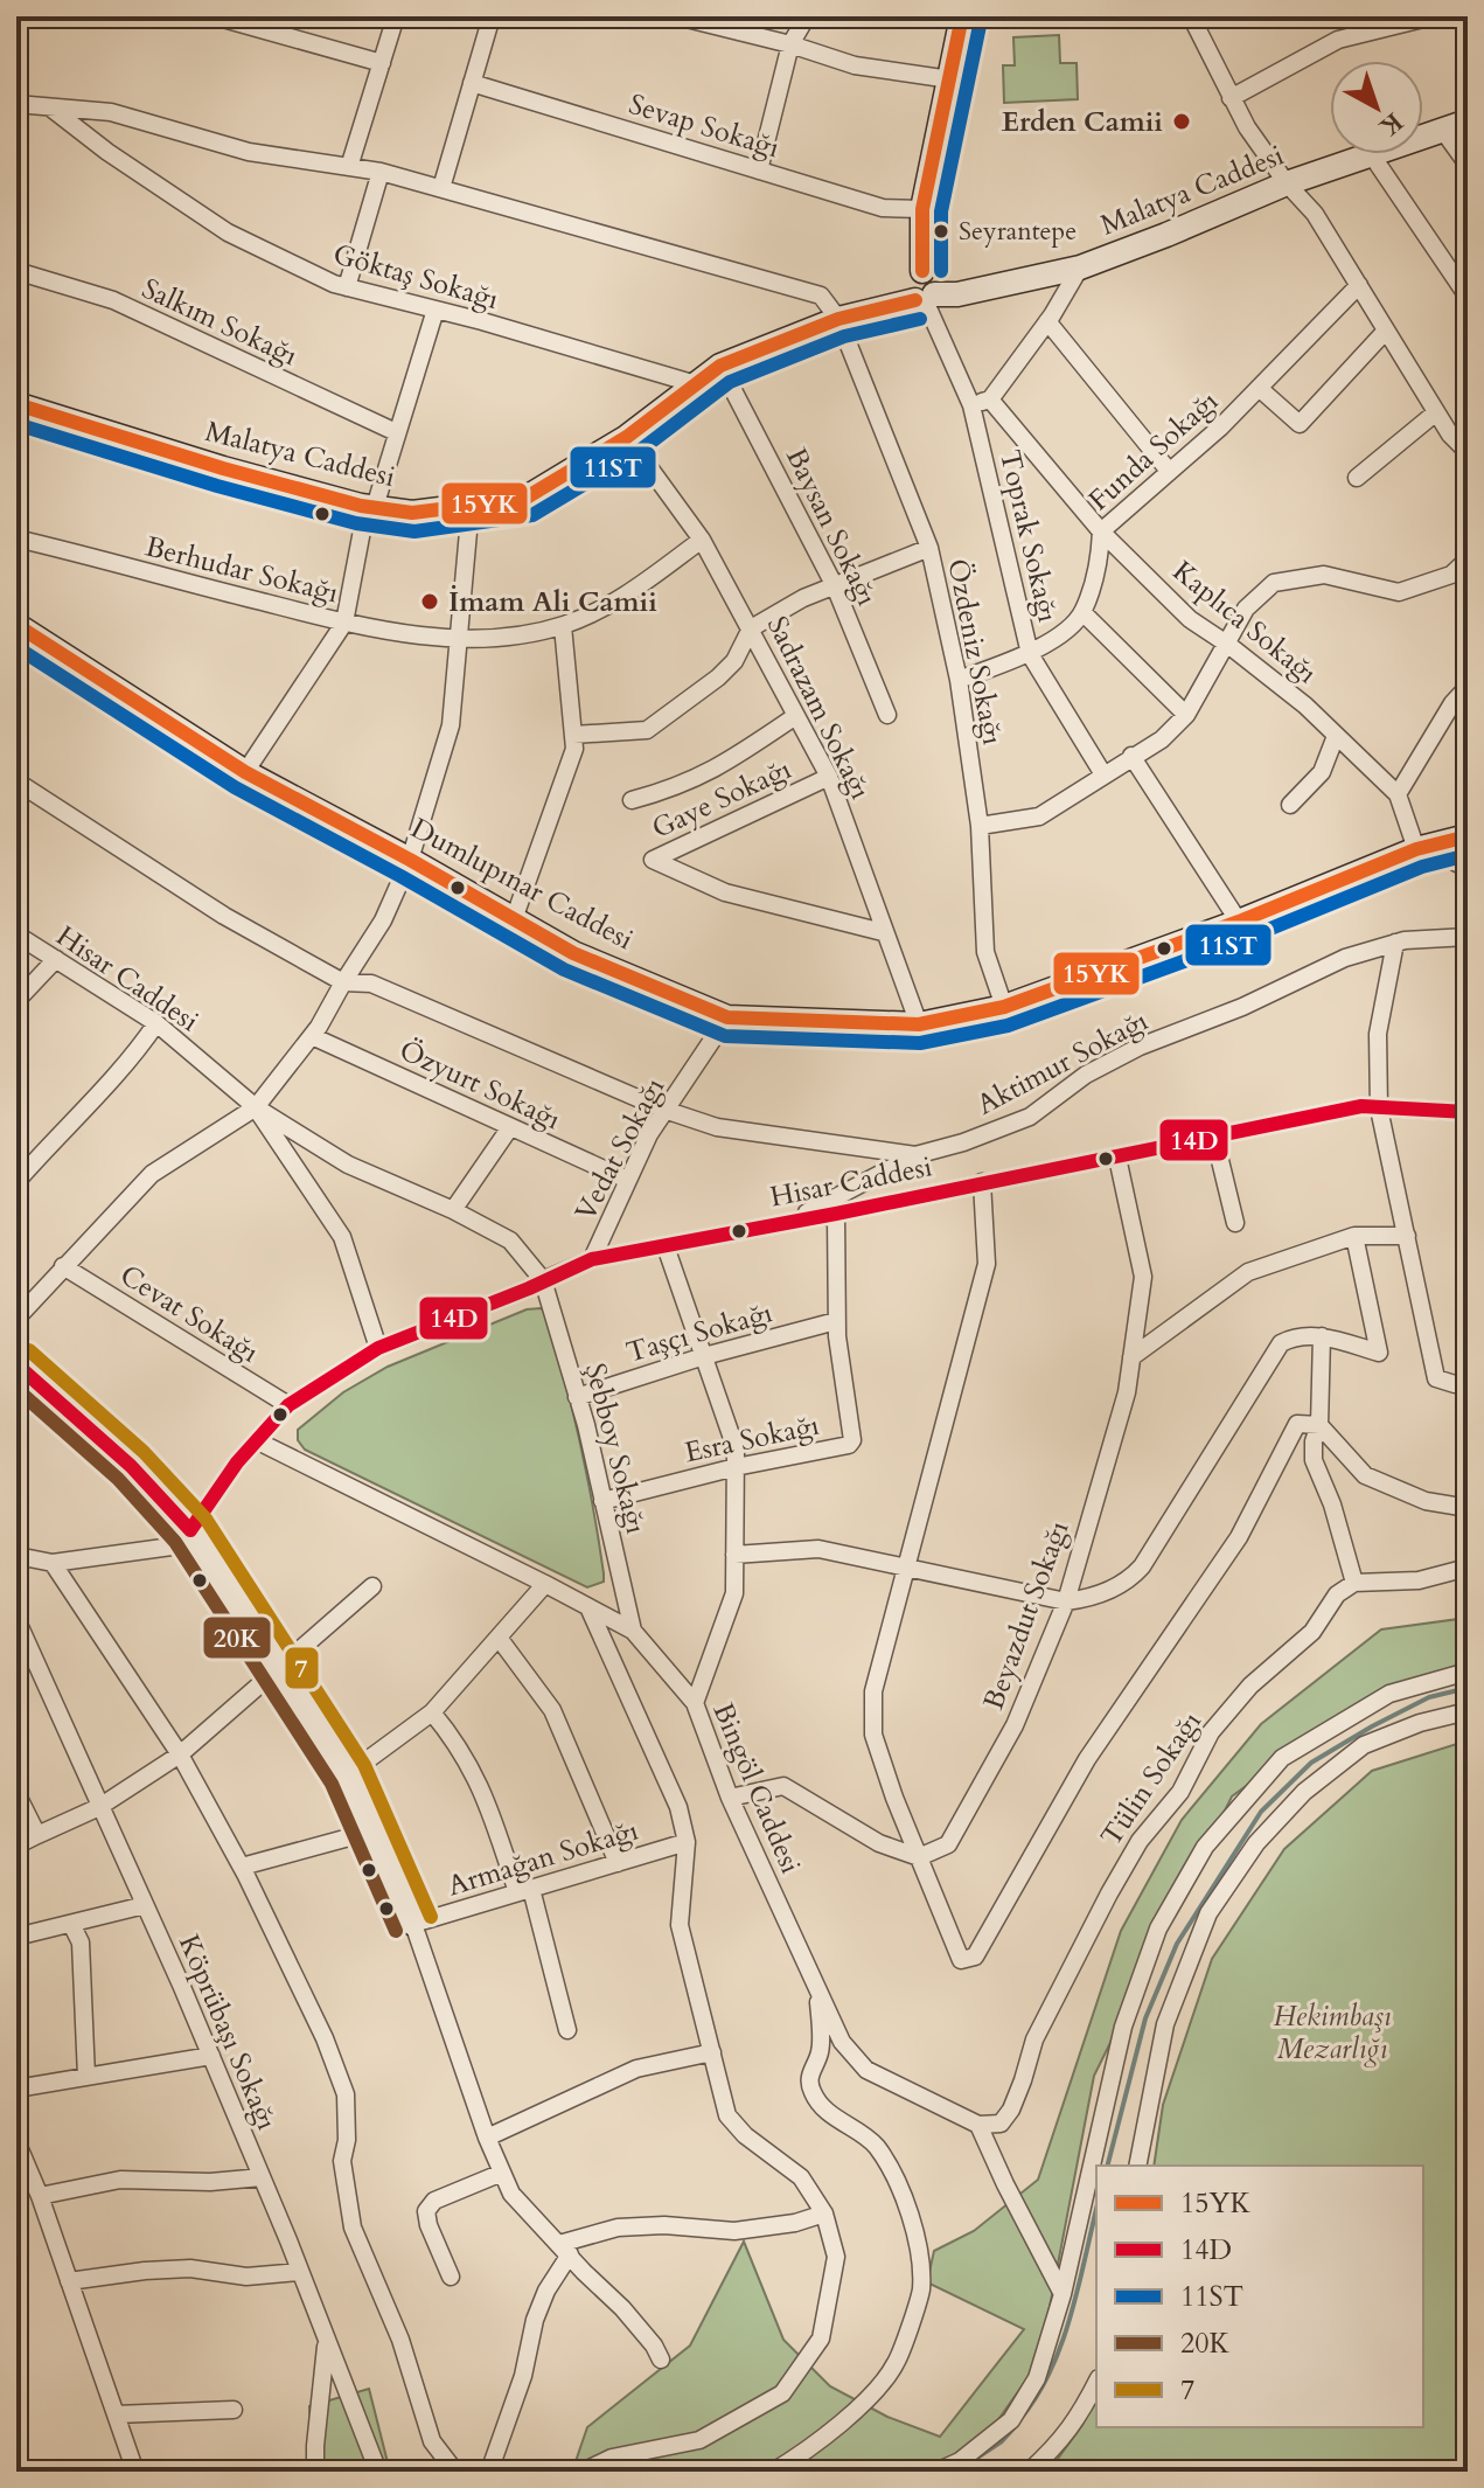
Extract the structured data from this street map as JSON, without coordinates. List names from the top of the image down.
{
  "streets": {
    "street": [
      "Sevap Sokağı",
      "Malatya Caddesi",
      "Göktaş Sokağı",
      "Salkım Sokağı",
      "Funda Sokağı",
      "Baysan Sokağı",
      "Toprak Sokağı",
      "Berhudar Sokağı",
      "Kaplıca Sokağı",
      "Özdeniz Sokağı",
      "Sadrazam Sokağı",
      "Gaye Sokağı",
      "Dumlupınar Caddesi",
      "Hisar Caddesi",
      "Aktimur Sokağı",
      "Özyurt Sokağı",
      "Vedat Sokağı",
      "Cevat Sokağı",
      "Taşçı Sokağı",
      "Esra Sokağı",
      "Şebboy Sokağı",
      "Beyazdut Sokağı",
      "Tülin Sokağı",
      "Bingöl Caddesi",
      "Armağan Sokağı",
      "Köprübaşı Sokağı"
    ]
  },
  "crossings": [
    ["Malatya Caddesi", "Göktaş Sokağı"],
    ["Malatya Caddesi", "Baysan Sokağı"],
    ["Malatya Caddesi", "Toprak Sokağı"],
    ["Malatya Caddesi", "Özdeniz Sokağı"],
    ["Malatya Caddesi", "Sadrazam Sokağı"],
    ["Funda Sokağı", "Kaplıca Sokağı"],
    ["Berhudar Sokağı", "Sadrazam Sokağı"],
    ["Kaplıca Sokağı", "Dumlupınar Caddesi"],
    ["Özdeniz Sokağı", "Dumlupınar Caddesi"],
    ["Sadrazam Sokağı", "Gaye Sokağı"],
    ["Sadrazam Sokağı", "Dumlupınar Caddesi"],
    ["Dumlupınar Caddesi", "Vedat Sokağı"],
    ["Hisar Caddesi", "Aktimur Sokağı"],
    ["Hisar Caddesi", "Vedat Sokağı"],
    ["Hisar Caddesi", "Esra Sokağı"],
    ["Hisar Caddesi", "Şebboy Sokağı"],
    ["Hisar Caddesi", "Beyazdut Sokağı"],
    ["Özyurt Sokağı", "Vedat Sokağı"],
    ["Taşçı Sokağı", "Esra Sokağı"],
    ["Taşçı Sokağı", "Şebboy Sokağı"],
    ["Esra Sokağı", "Şebboy Sokağı"],
    ["Şebboy Sokağı", "Bingöl Caddesi"],
    ["Tülin Sokağı", "Bingöl Caddesi"]
  ],
  "parks": ["Hekimbaşı Mezarlığı"],
  "places": ["Erden Camii", "Seyrantepe", "İmam Ali Camii"],
  "lines": [
    "transit line 15YK",
    "transit line 11ST",
    "transit line 14D",
    "transit line 7",
    "transit line 20K"
  ],
  "legend": [
    "15YK",
    "14D",
    "11ST",
    "20K",
    "7"
  ],
  "north": "bottom right"
}
